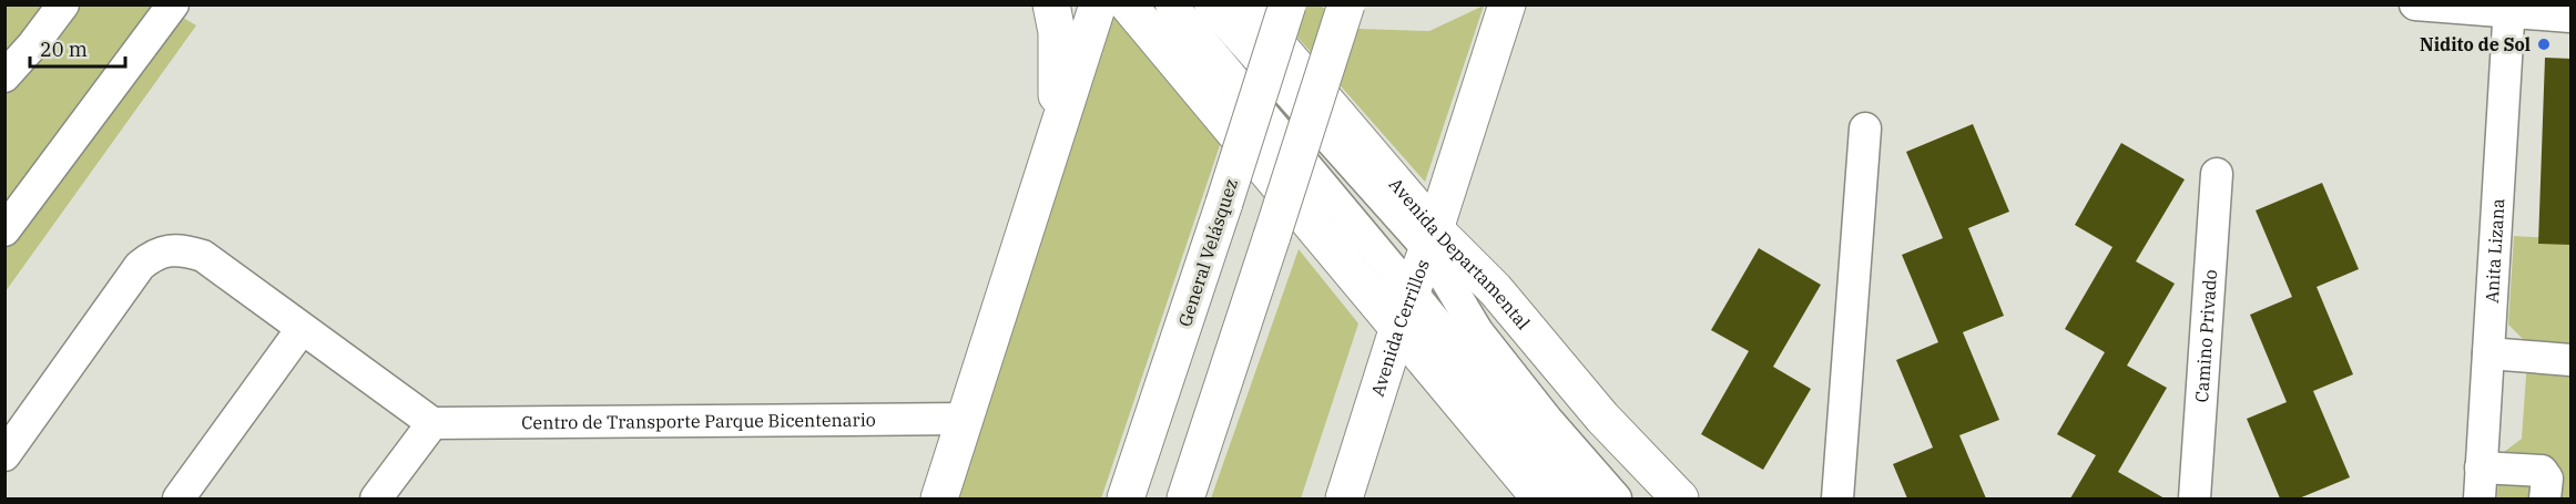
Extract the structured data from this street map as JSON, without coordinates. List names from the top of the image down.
{
  "streets": {
    "main road": ["General Velásquez", "Avenida Departamental", "Avenida Cerrillos"],
    "street": ["Anita Lizana", "Camino Privado", "Centro de Transporte Parque Bicentenario"]
  },
  "crossings": [
    ["Avenida Departamental", "Avenida Cerrillos"]
  ],
  "places": ["Nidito de Sol"],
  "scale_bar": "20 m"
}
